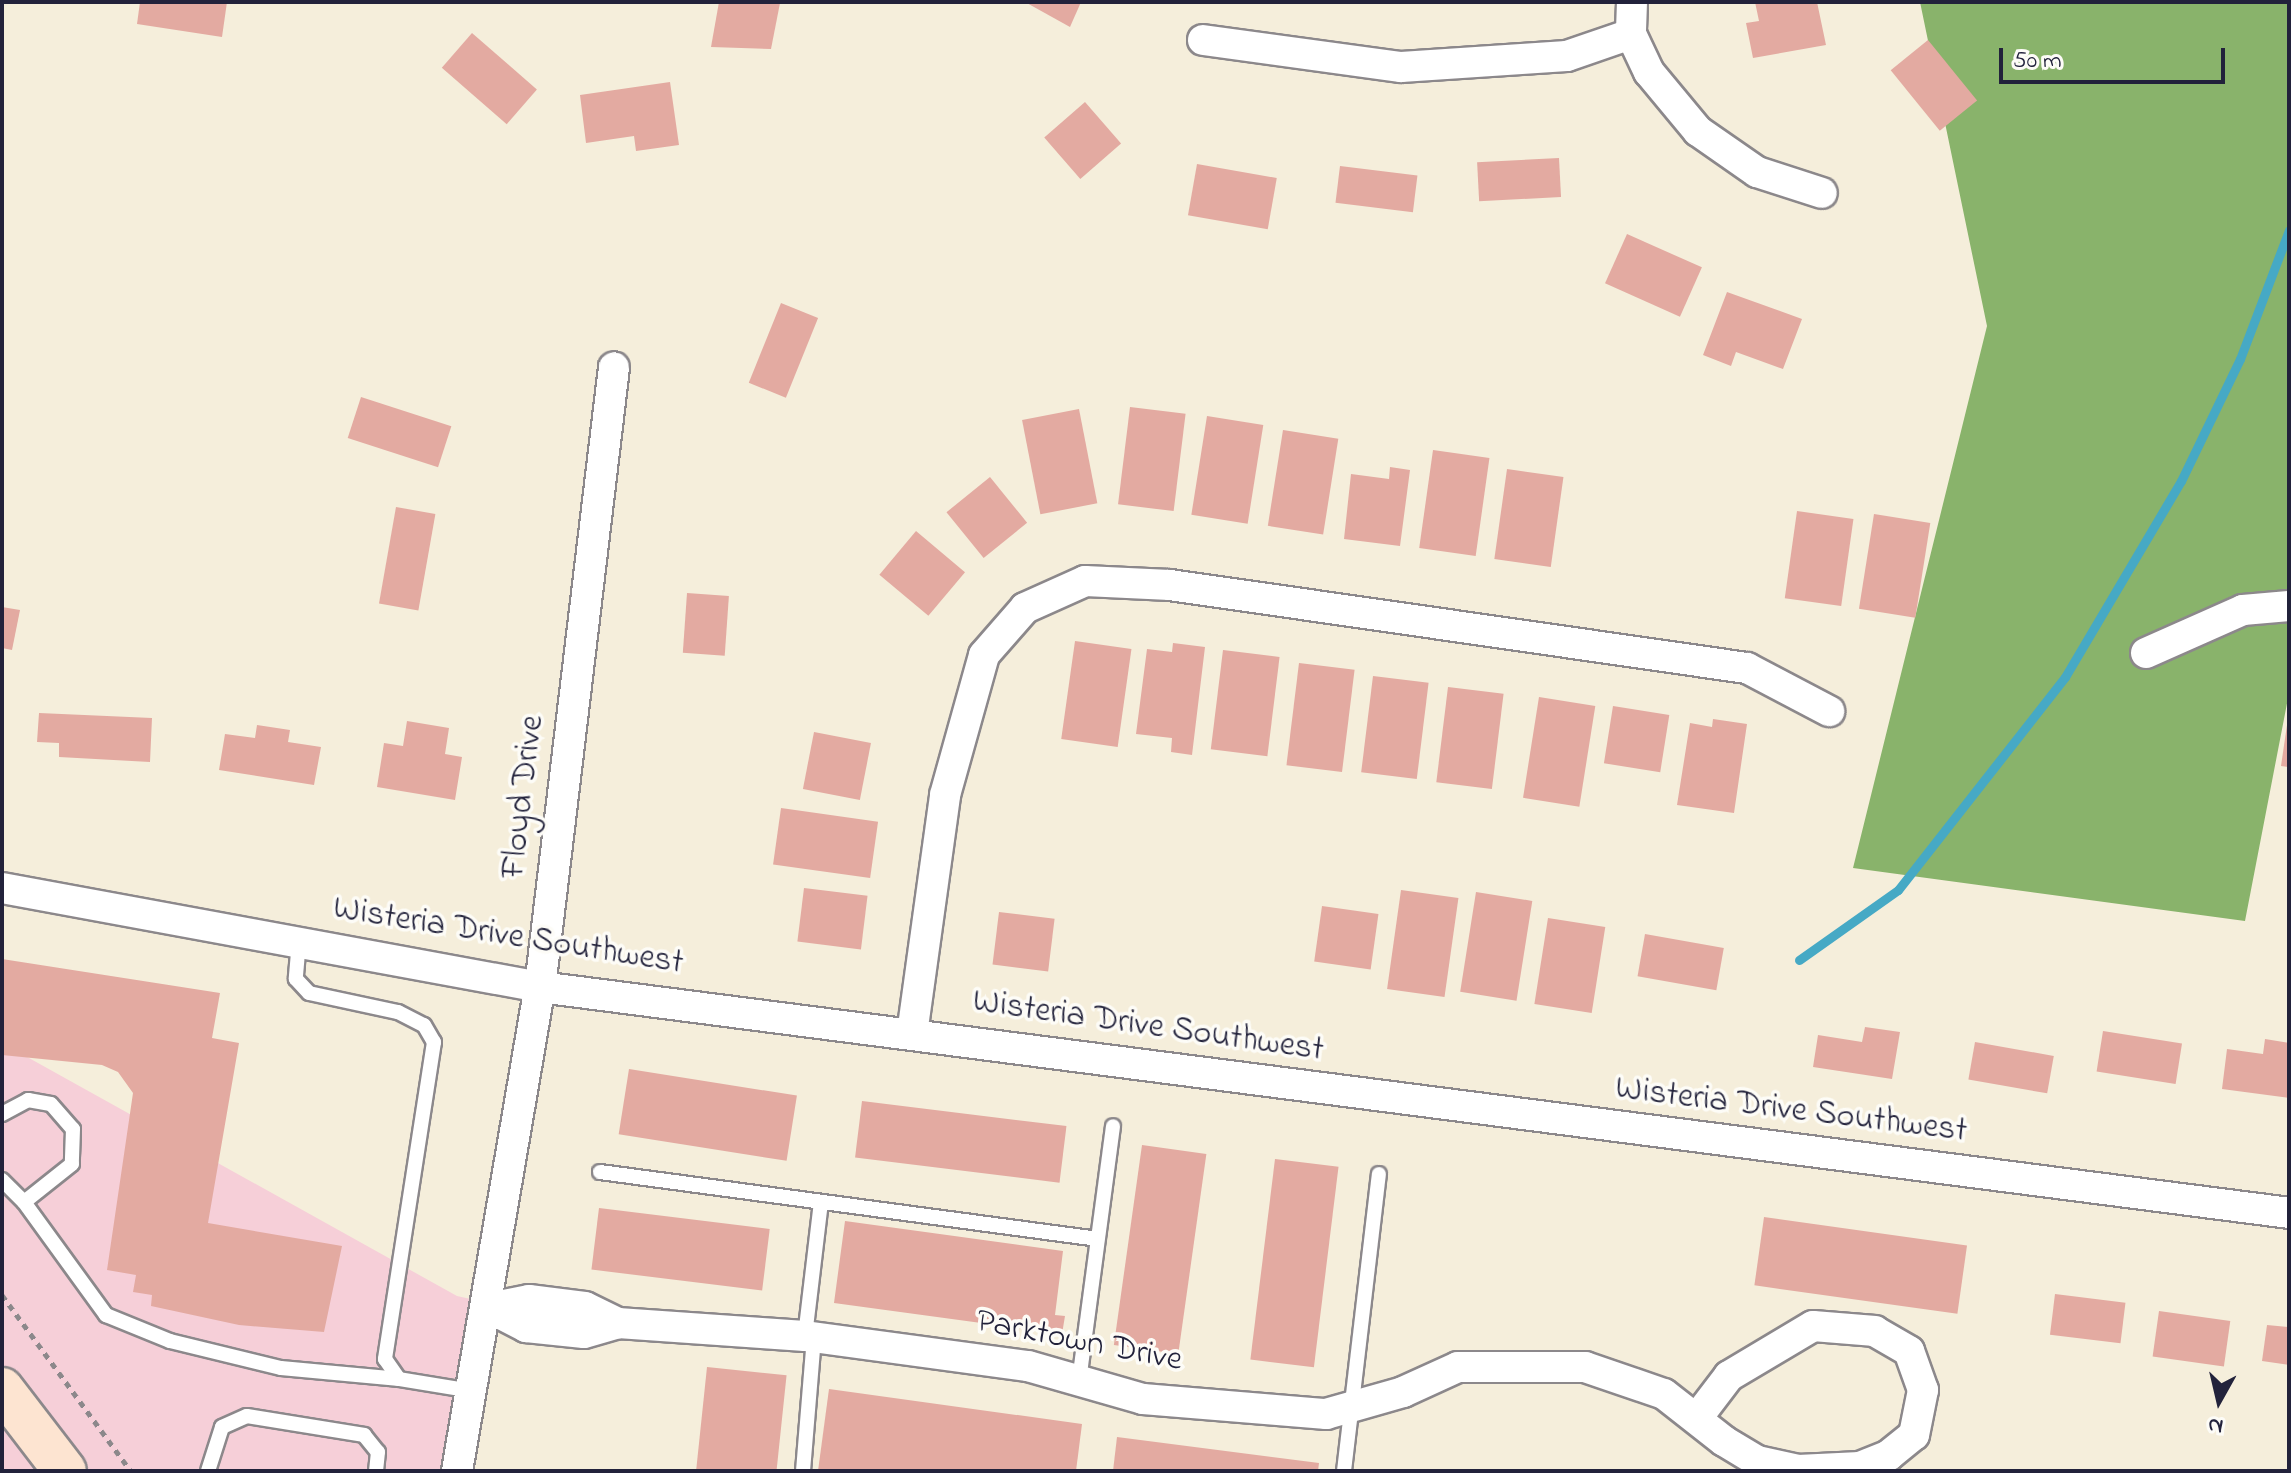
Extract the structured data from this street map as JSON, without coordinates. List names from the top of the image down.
{
  "streets": {
    "street": ["Floyd Drive", "Wisteria Drive Southwest", "Parktown Drive"]
  },
  "crossings": [
    ["Floyd Drive", "Wisteria Drive Southwest"],
    ["Floyd Drive", "Parktown Drive"]
  ],
  "scale_bar": "50 m",
  "north": "bottom"
}
